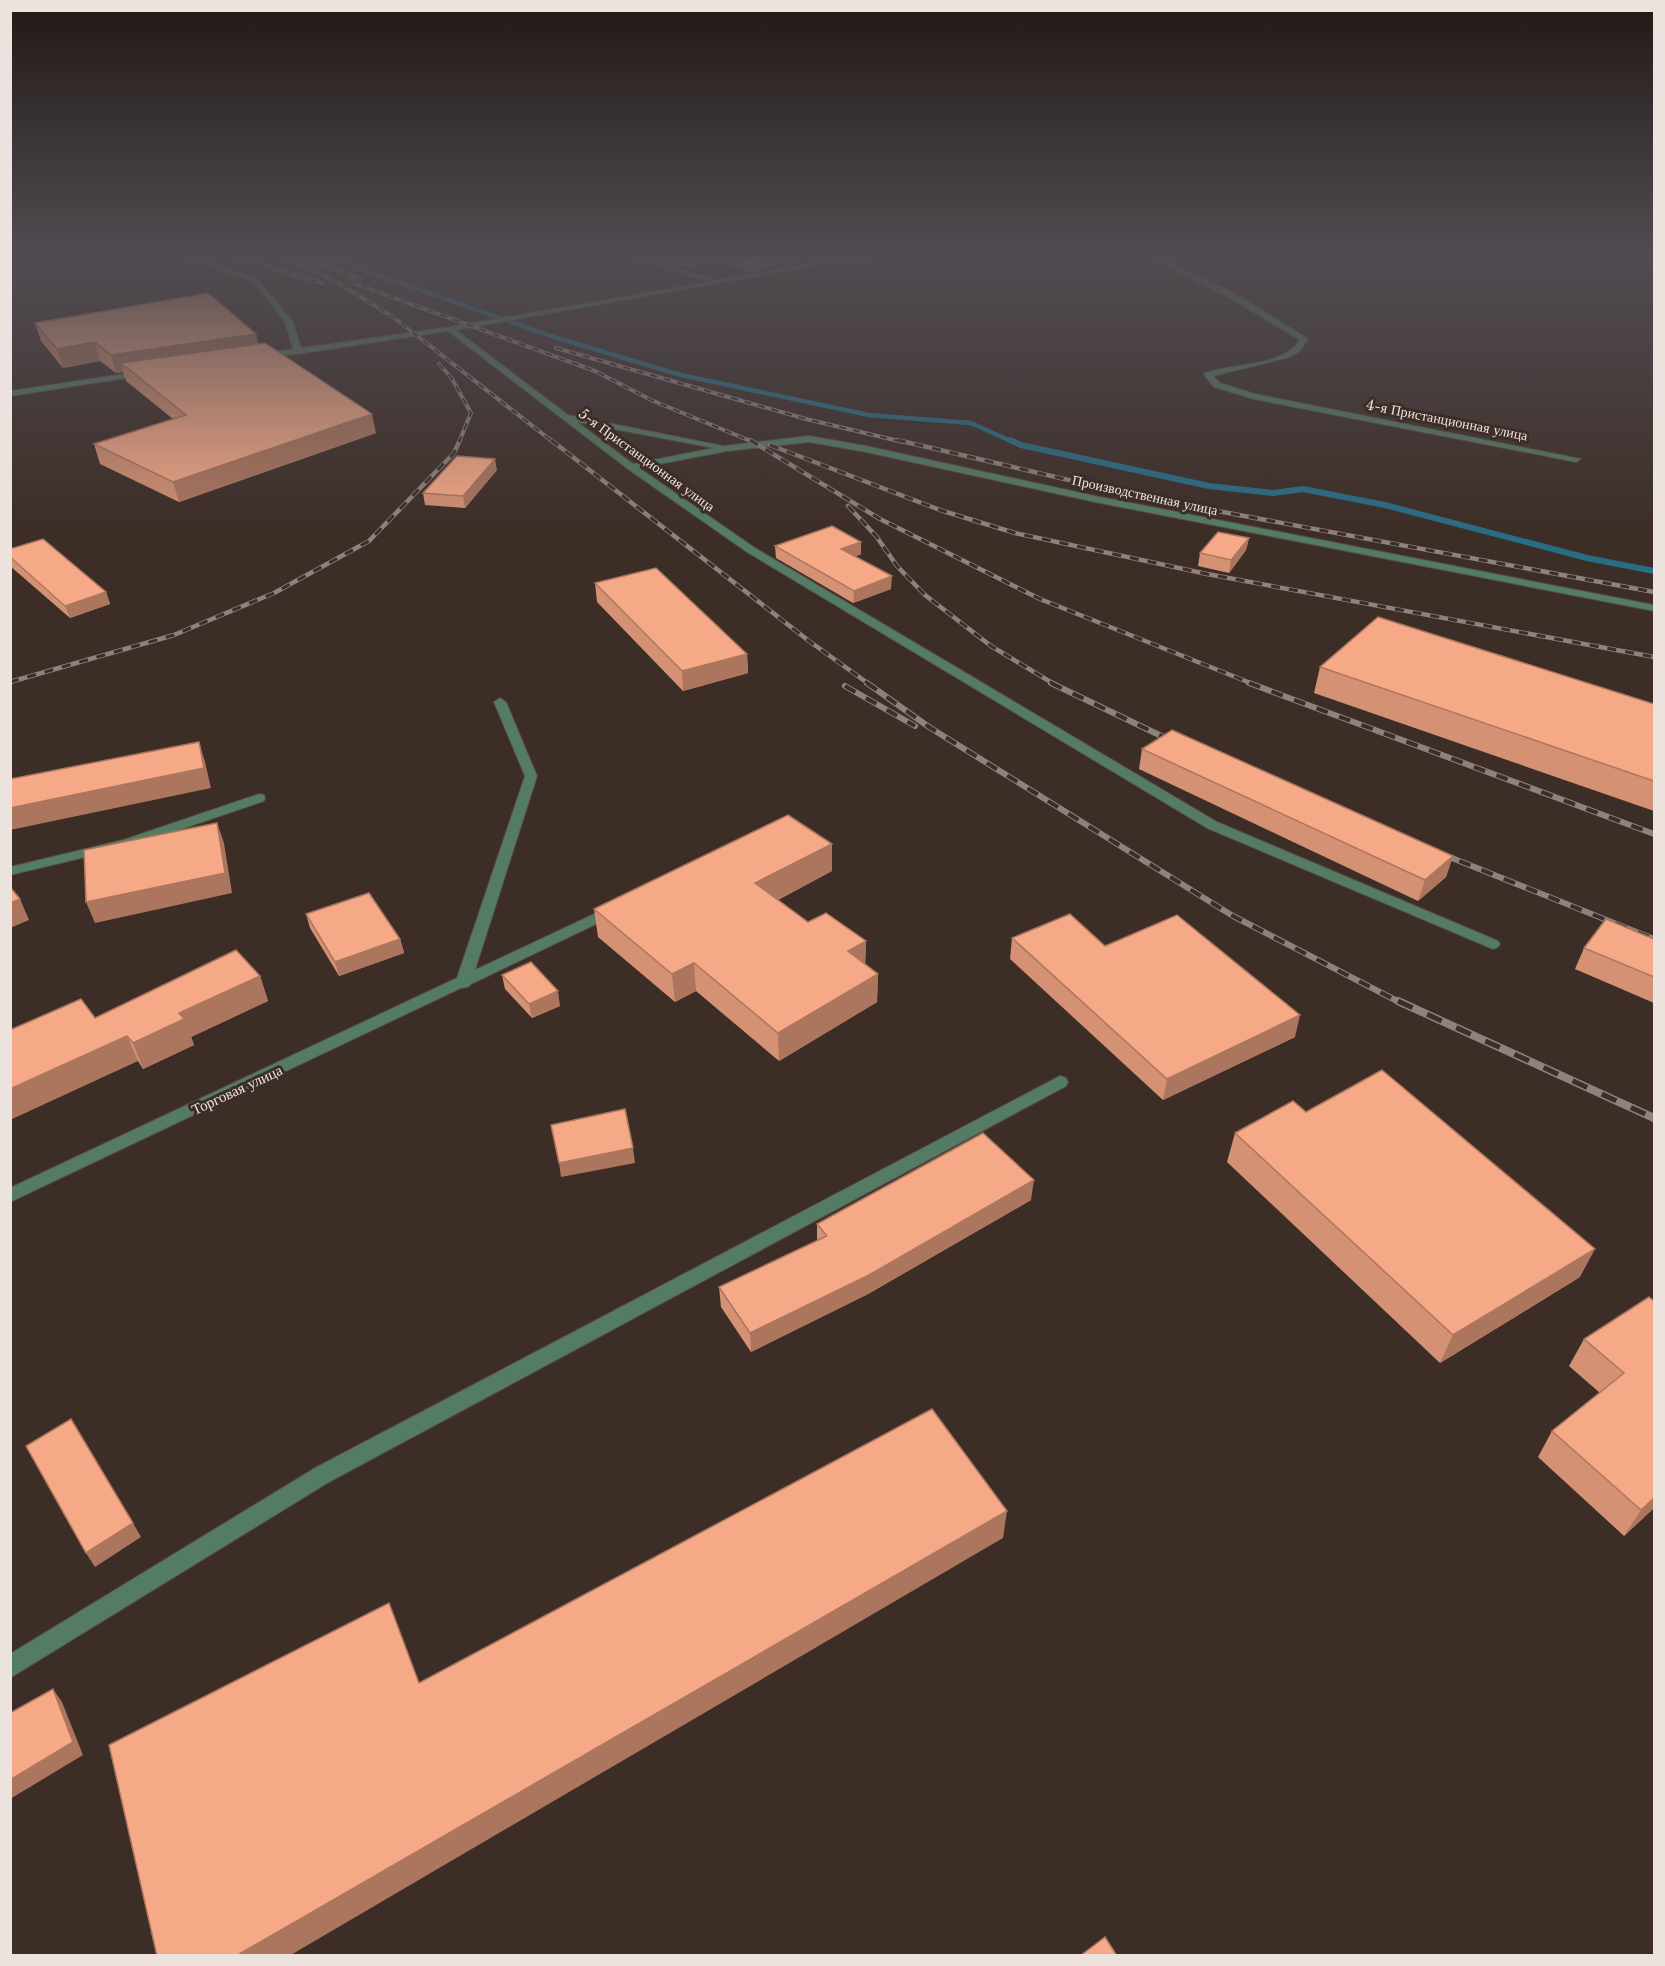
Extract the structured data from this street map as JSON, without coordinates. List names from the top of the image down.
{
  "streets": {
    "street": [
      "4-я Пристанционная улица",
      "5-я Пристанционная улица",
      "Производственная улица",
      "Торговая улица"
    ]
  },
  "crossings": [
    ["5-я Пристанционная улица", "Производственная улица"]
  ]
}
